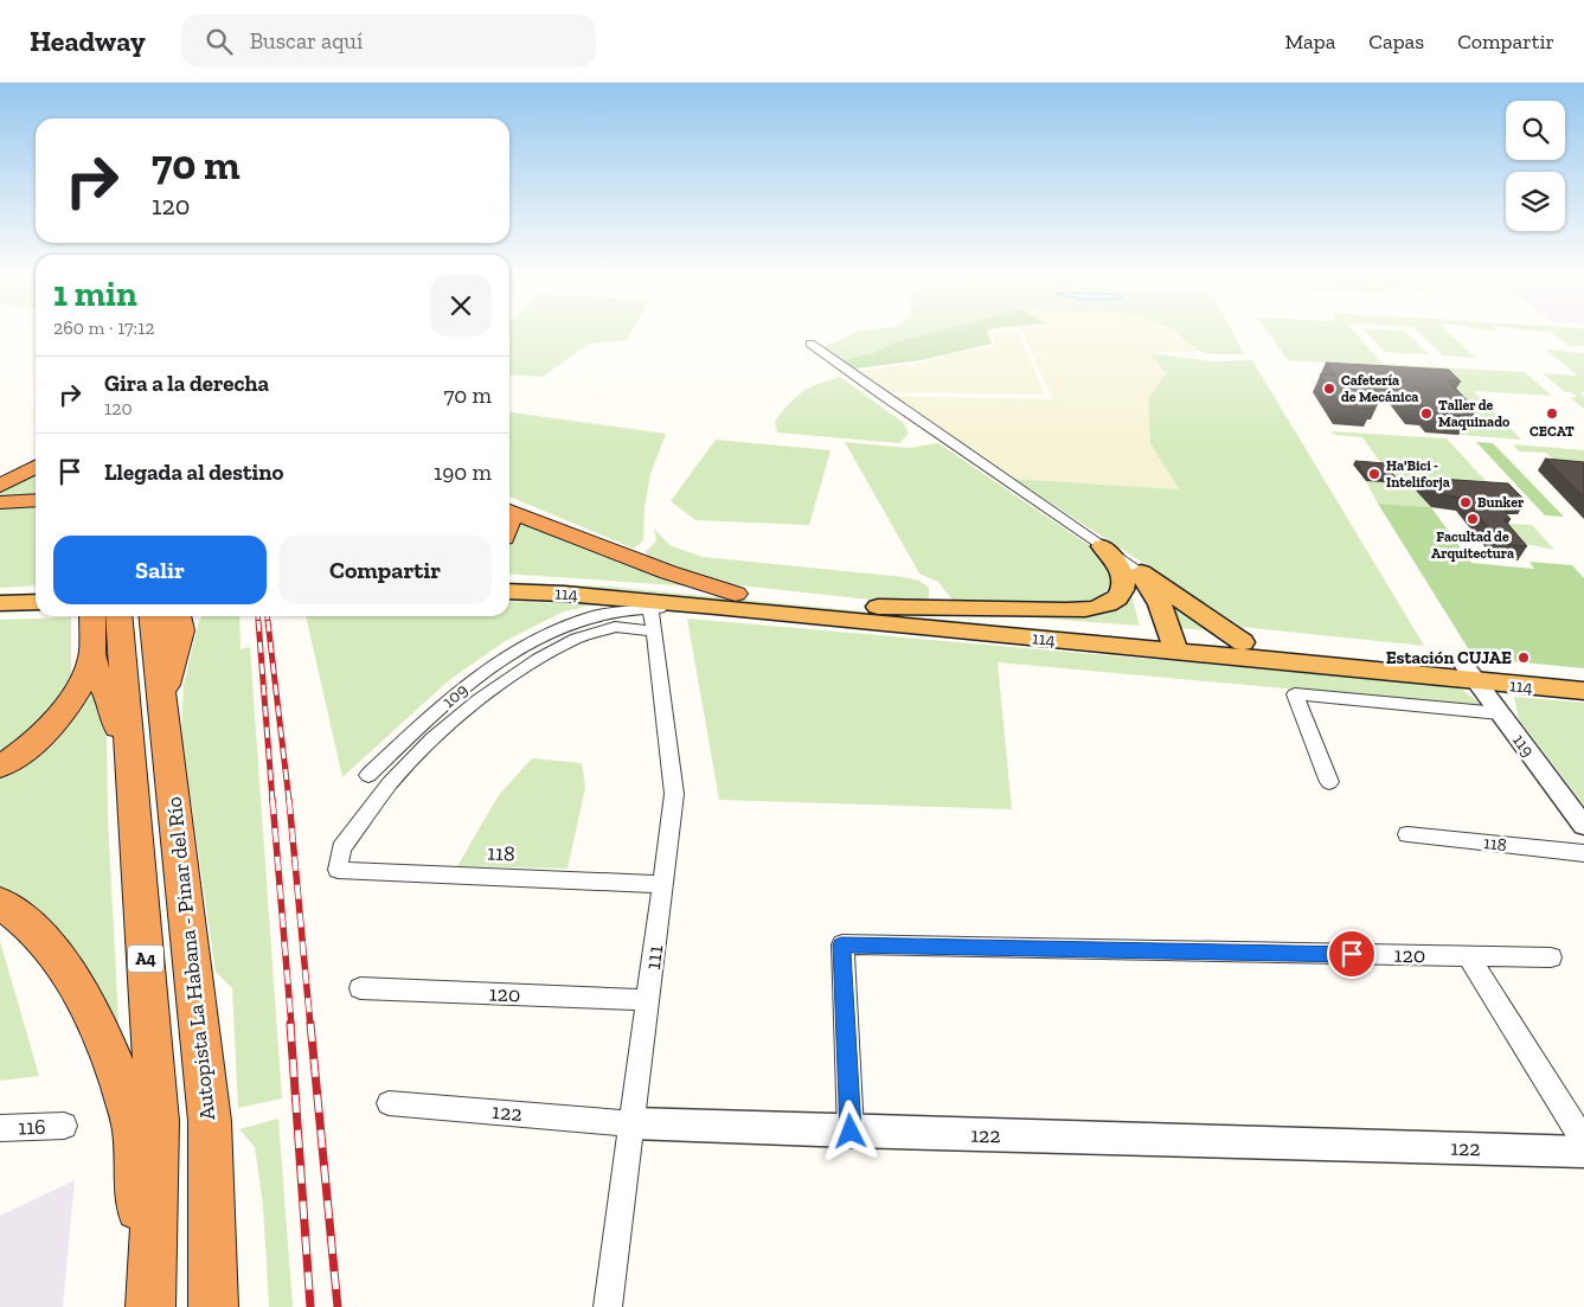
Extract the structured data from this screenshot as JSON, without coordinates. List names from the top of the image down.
{
  "streets": {
    "highway": ["114", "A4", "Autopista La Habana - Pinar del Río"],
    "street": [
      "109",
      "119",
      "118",
      "120",
      "111",
      "122",
      "116"
    ]
  },
  "crossings": [
    ["114", "119"],
    ["109", "118"],
    ["109", "111"],
    ["118", "111"],
    ["120", "111"],
    ["120", "122"],
    ["111", "122"]
  ],
  "places": [
    "Cafetería de Mecánica",
    "Taller de Maquinado",
    "CECAT",
    "Ha'Bici - Inteliforja",
    "Bunker",
    "Facultad de Arquitectura",
    "Estación CUJAE"
  ],
  "page": {
    "header": "Headway",
    "search": "Buscar aquí",
    "nav": ["Mapa", "Capas", "Compartir"],
    "turn": ["70 m", "120"],
    "heading": ["1 min", "260 m · 17:12"],
    "list": [
      {
        "name": "Gira a la derecha",
        "note": "120",
        "value": "70 m"
      },
      {
        "name": "Llegada al destino",
        "value": "190 m"
      }
    ],
    "buttons": ["Salir", "Compartir"]
  }
}
